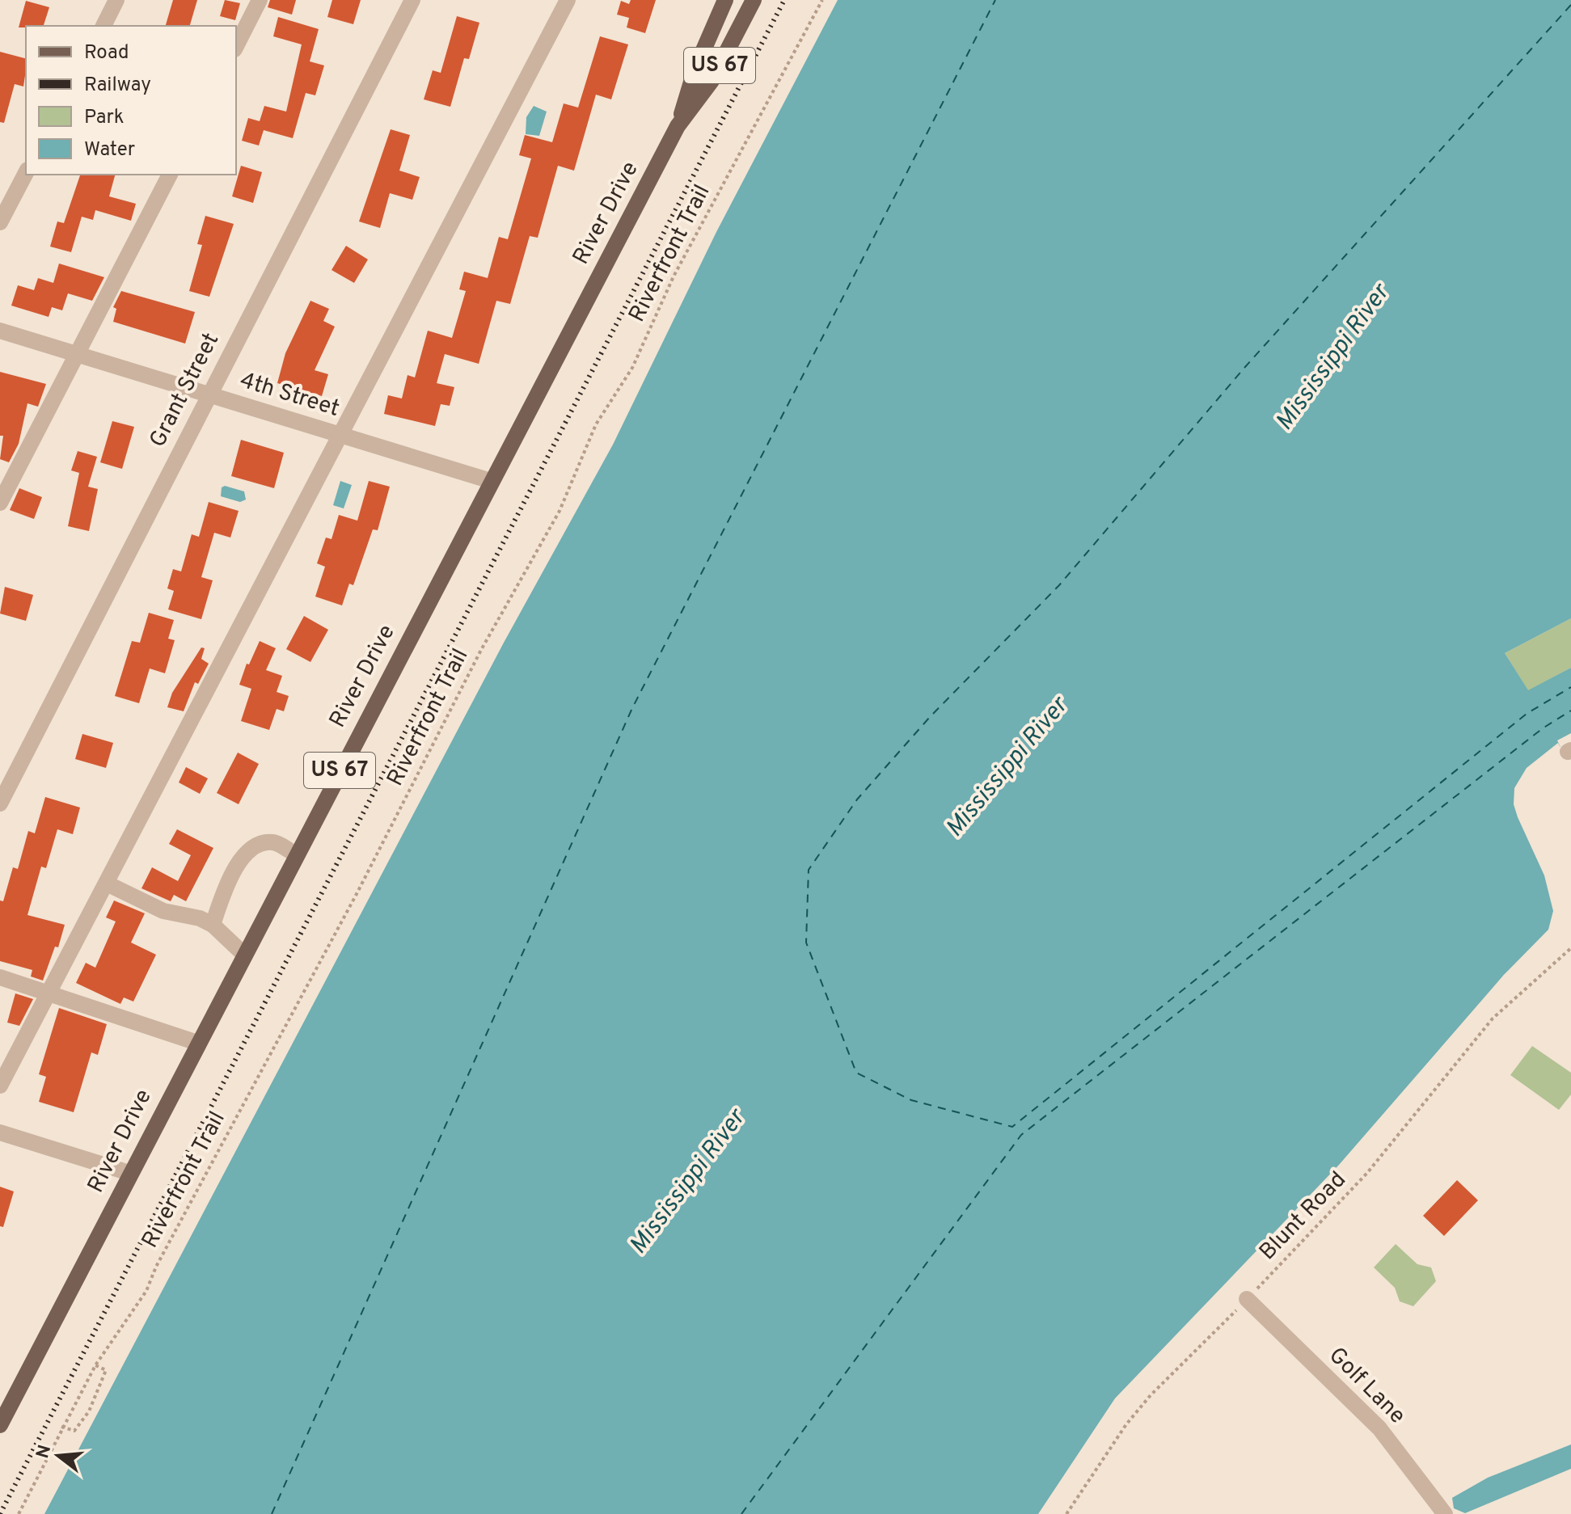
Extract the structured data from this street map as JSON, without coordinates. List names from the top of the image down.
{
  "streets": {
    "main road": ["US 67", "River Drive"],
    "street": ["Grant Street", "4th Street", "Golf Lane"],
    "path": ["Riverfront Trail", "Blunt Road"]
  },
  "crossings": [
    ["US 67", "River Drive"],
    ["River Drive", "4th Street"],
    ["Grant Street", "4th Street"],
    ["Blunt Road", "Golf Lane"]
  ],
  "water": ["Mississippi River"],
  "legend": [
    "Road",
    "Railway",
    "Park",
    "Water"
  ],
  "north": "left"
}
